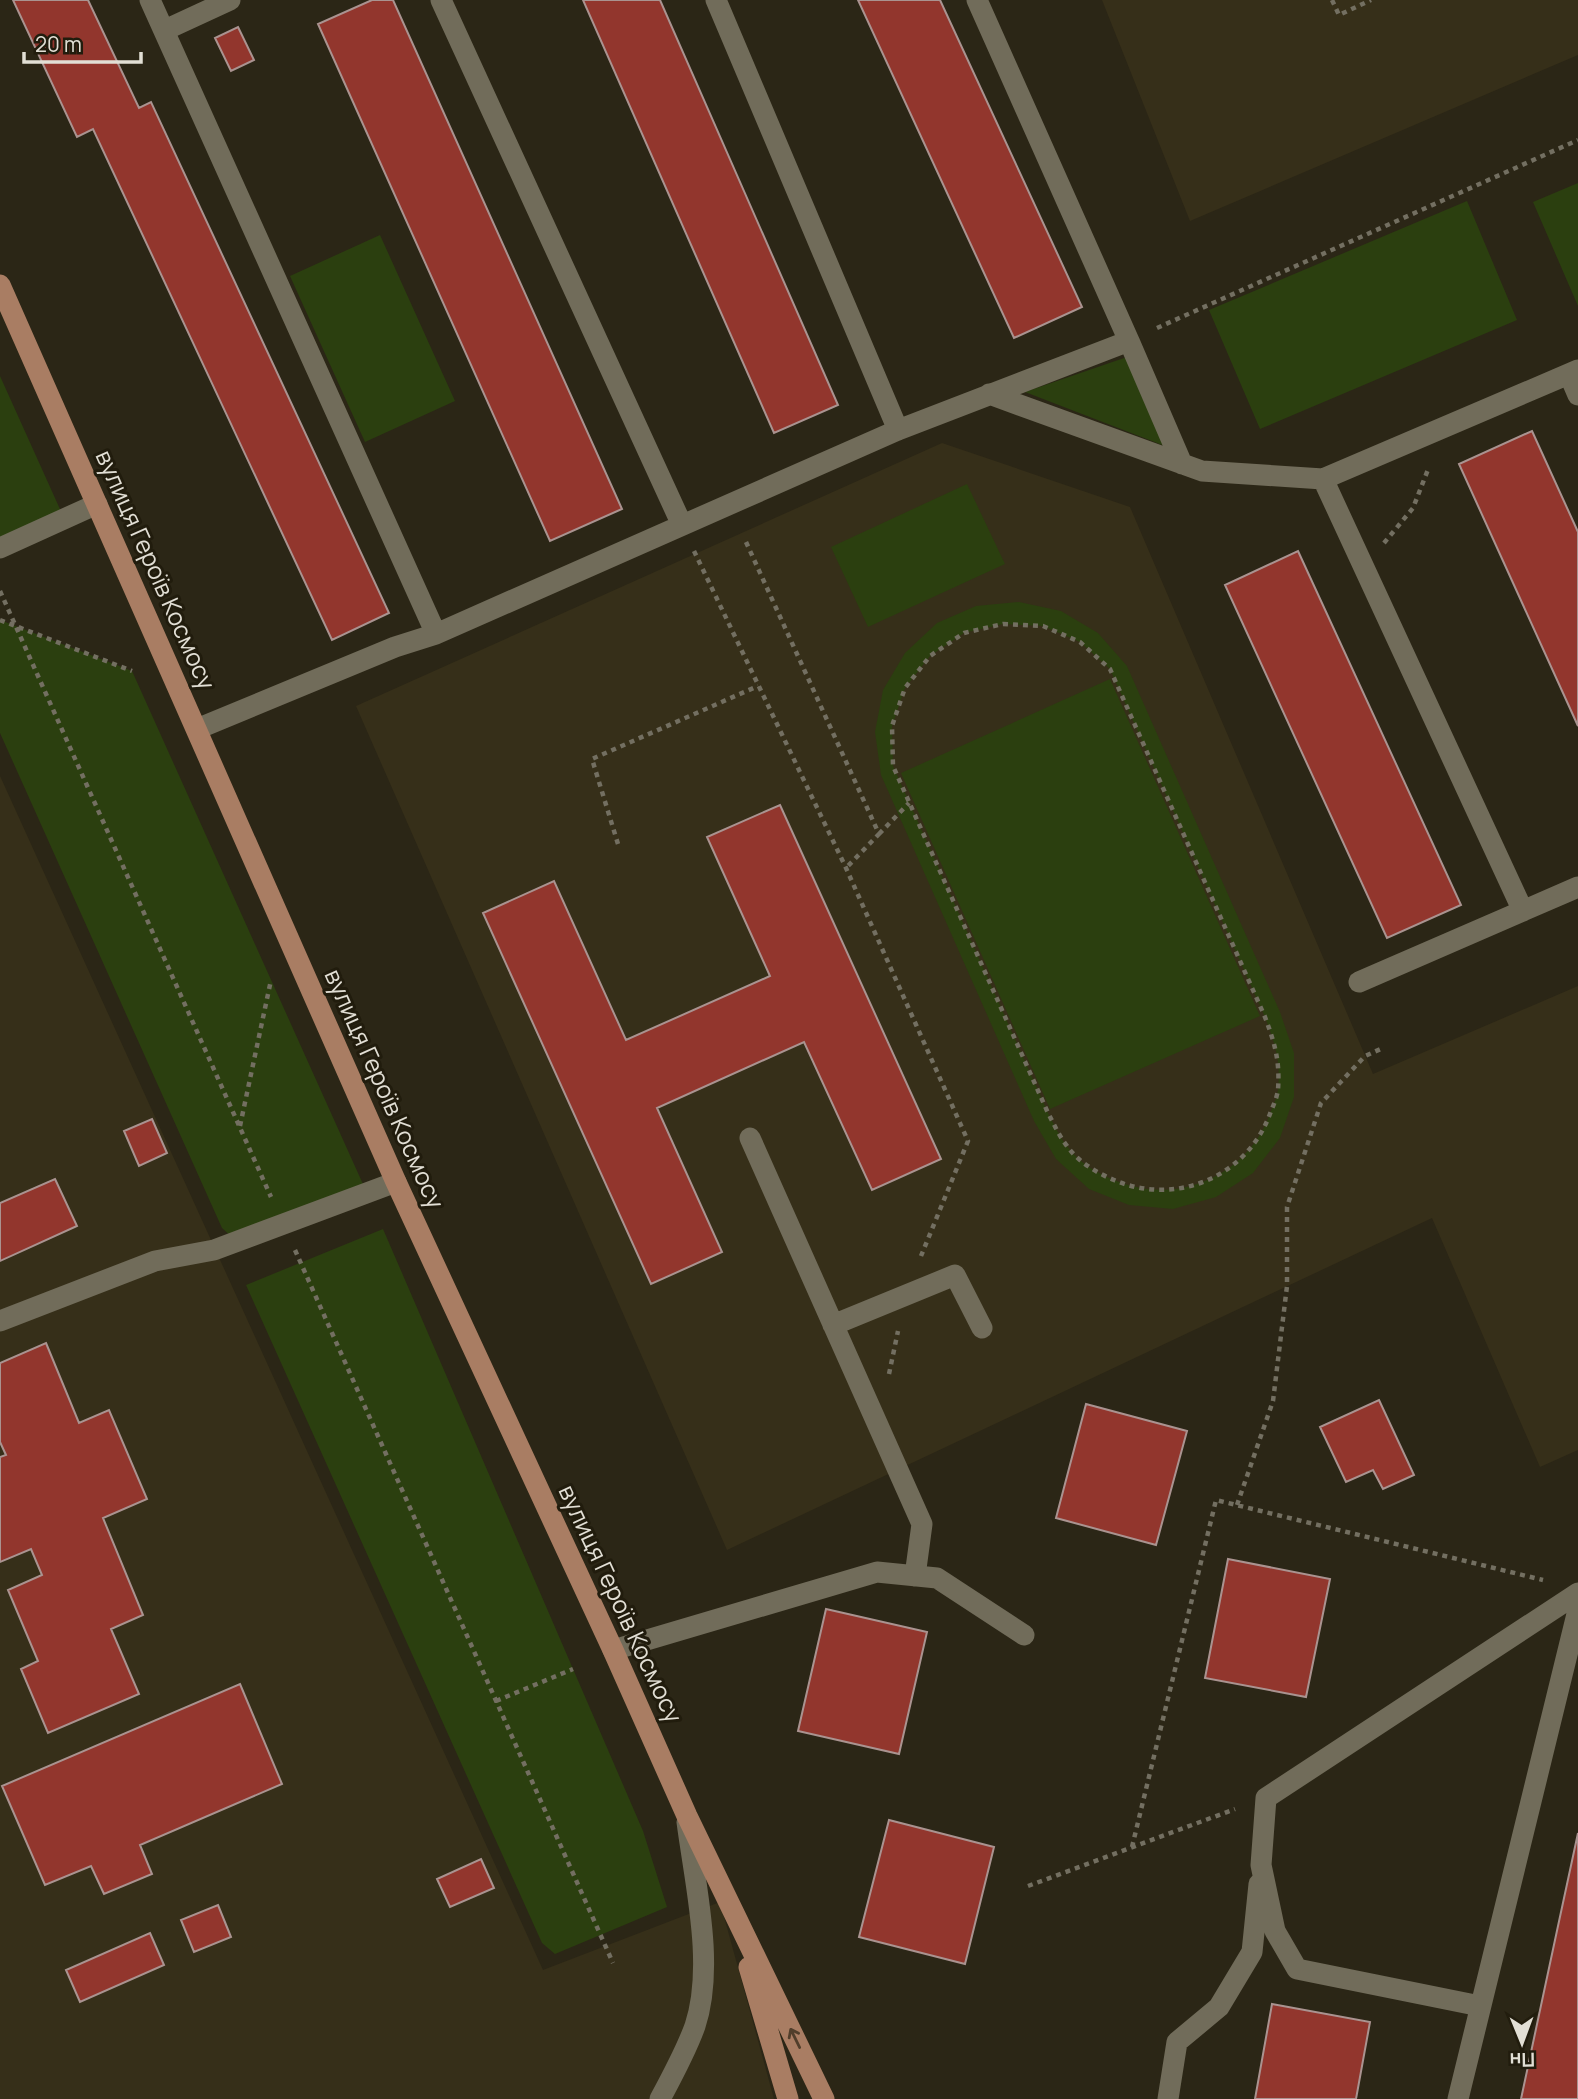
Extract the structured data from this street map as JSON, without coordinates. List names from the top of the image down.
{
  "streets": {
    "main road": ["вулиця Героїв Космосу"]
  },
  "scale_bar": "20 m",
  "north": "bottom"
}
